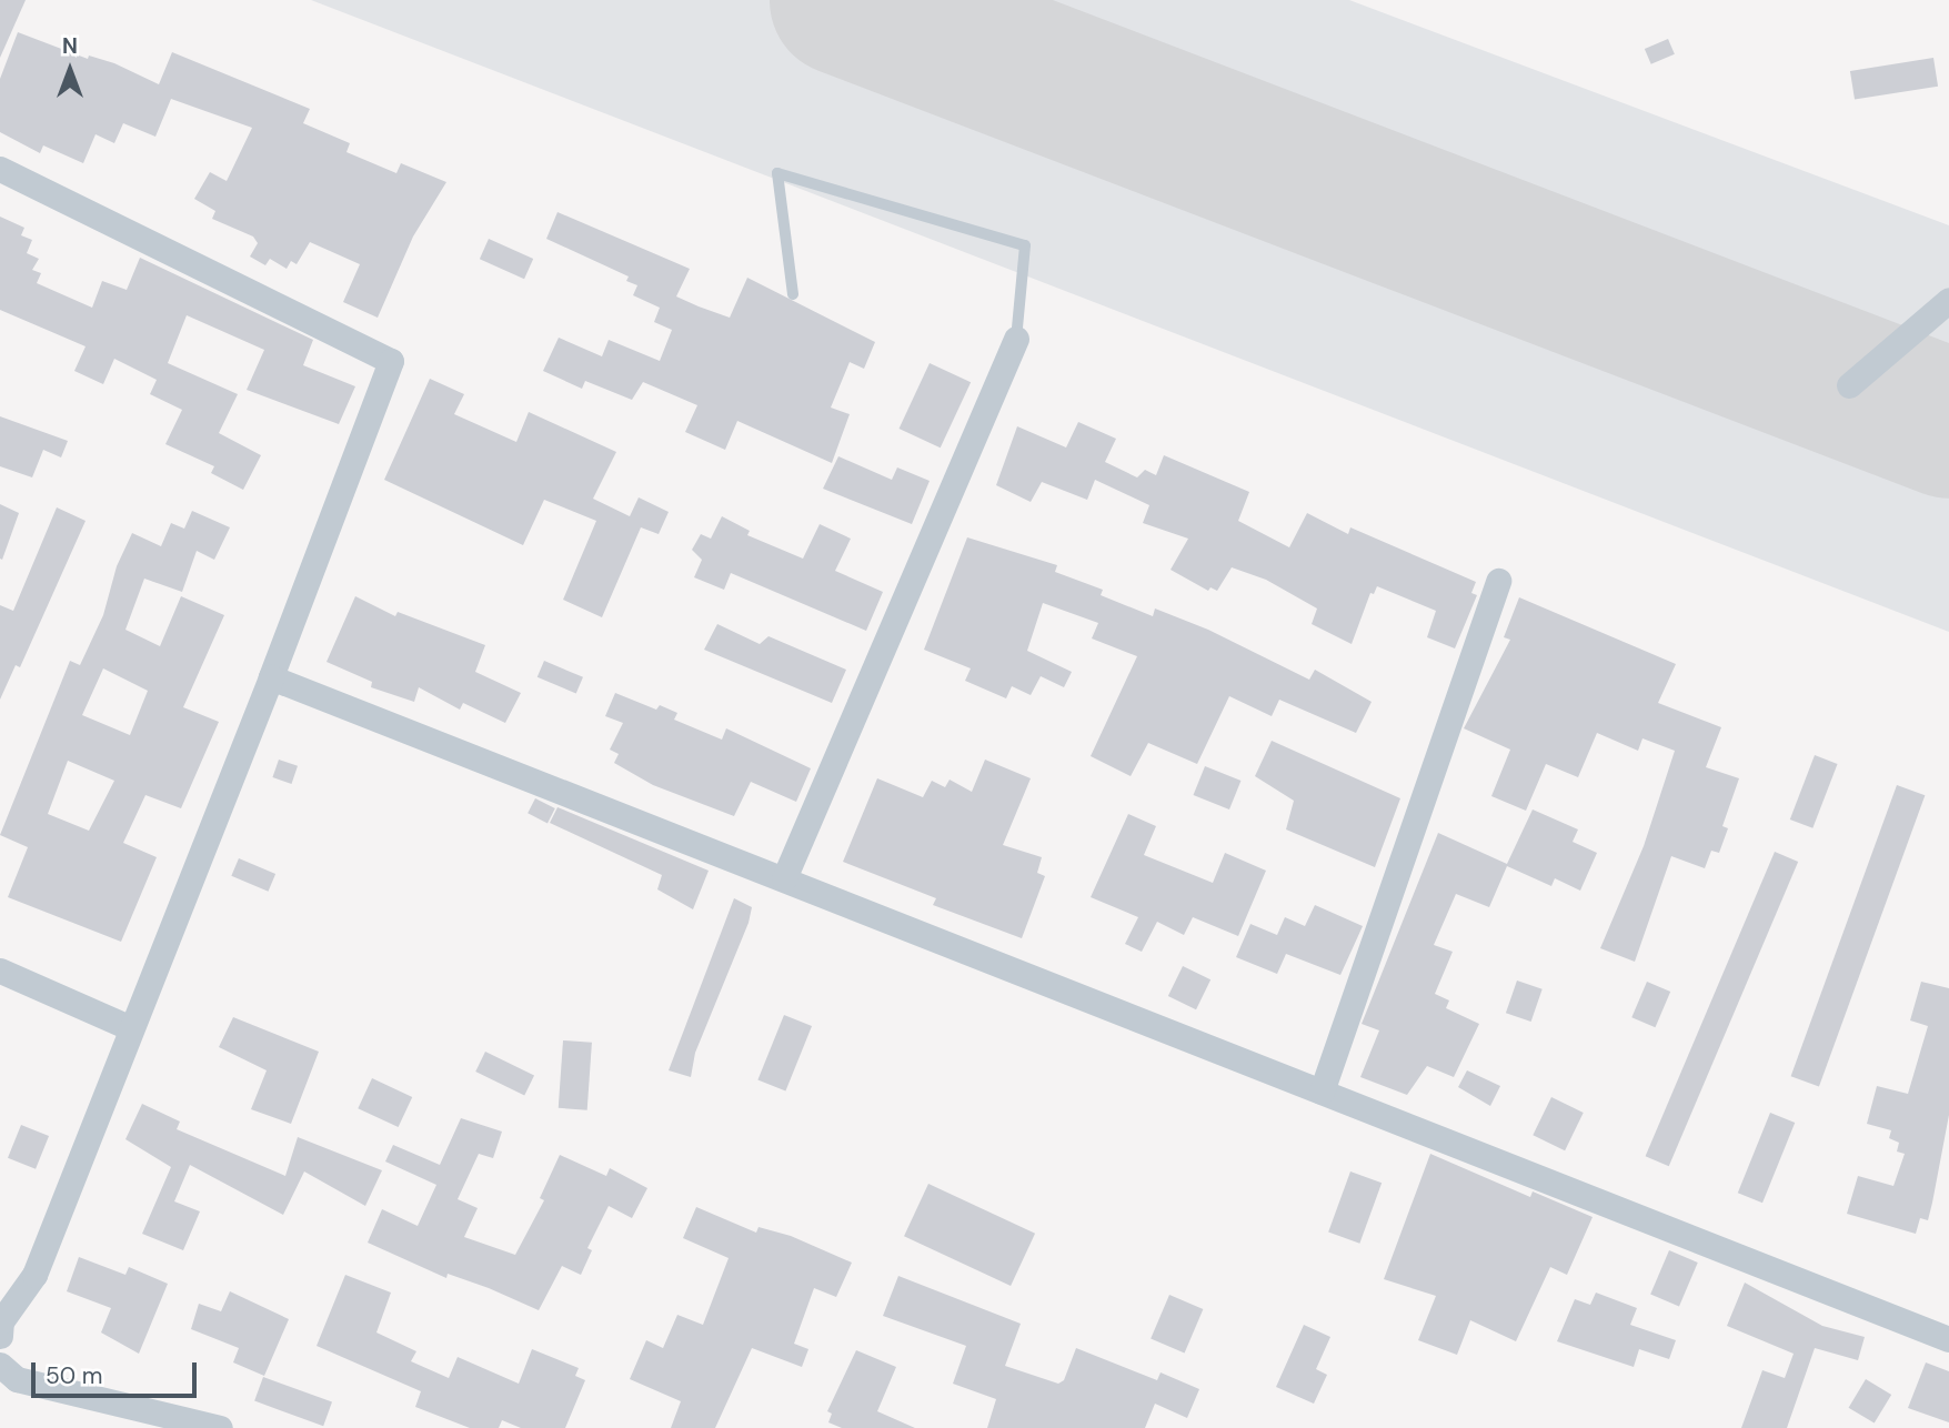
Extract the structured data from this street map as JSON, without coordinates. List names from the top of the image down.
{
  "scale_bar": "50 m",
  "north": "top"
}
